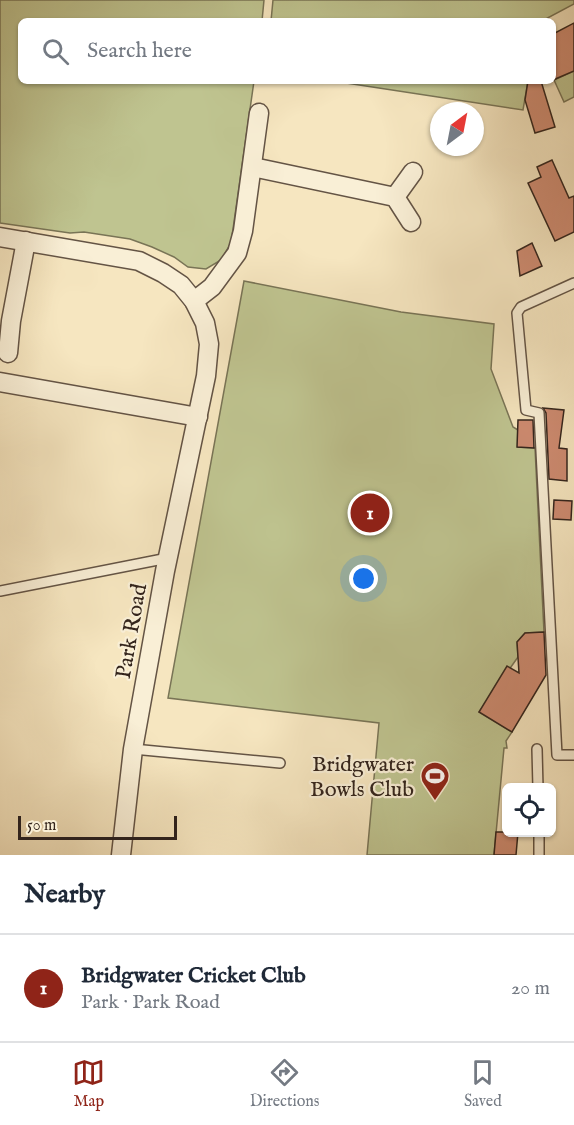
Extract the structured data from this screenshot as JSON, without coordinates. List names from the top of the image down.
{
  "streets": {
    "street": ["Park Road"]
  },
  "places": {
    "sports": ["Bridgwater Bowls Club"]
  },
  "scale_bar": "50 m",
  "north": "top right",
  "page": {
    "search": "Search here",
    "pins": "1",
    "scale": "50 m",
    "heading": "Nearby",
    "list": [
      {
        "mark": "1",
        "name": "Bridgwater Cricket Club",
        "note": "Park · Park Road",
        "value": "20 m"
      }
    ],
    "nav": ["Map", "Directions", "Saved"]
  }
}
